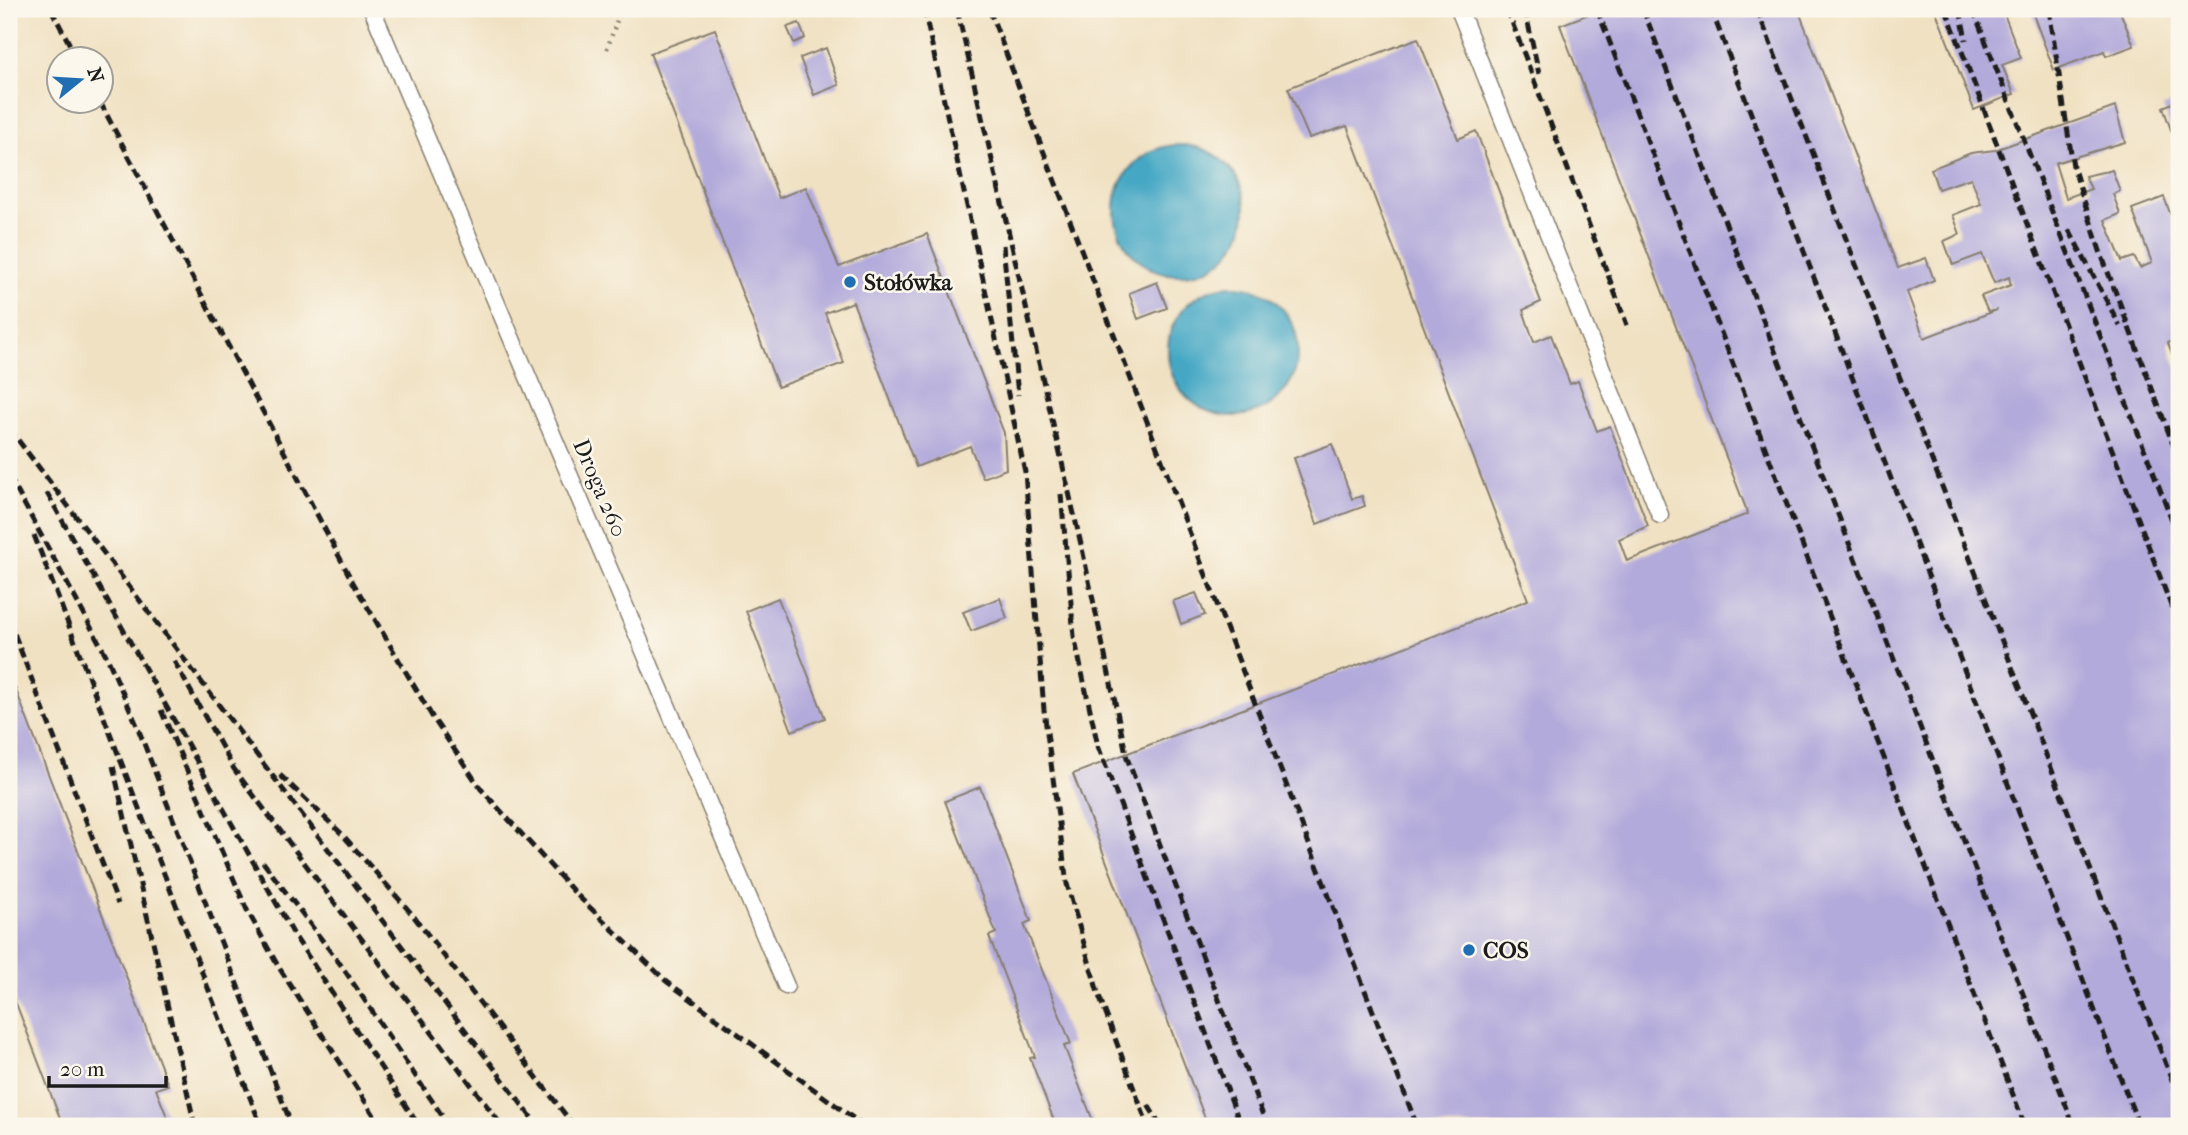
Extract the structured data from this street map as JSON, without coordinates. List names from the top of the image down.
{
  "streets": {
    "lane": ["Droga 260"]
  },
  "places": ["Stołówka", "COS"],
  "scale_bar": "20 m",
  "north": "right"
}
